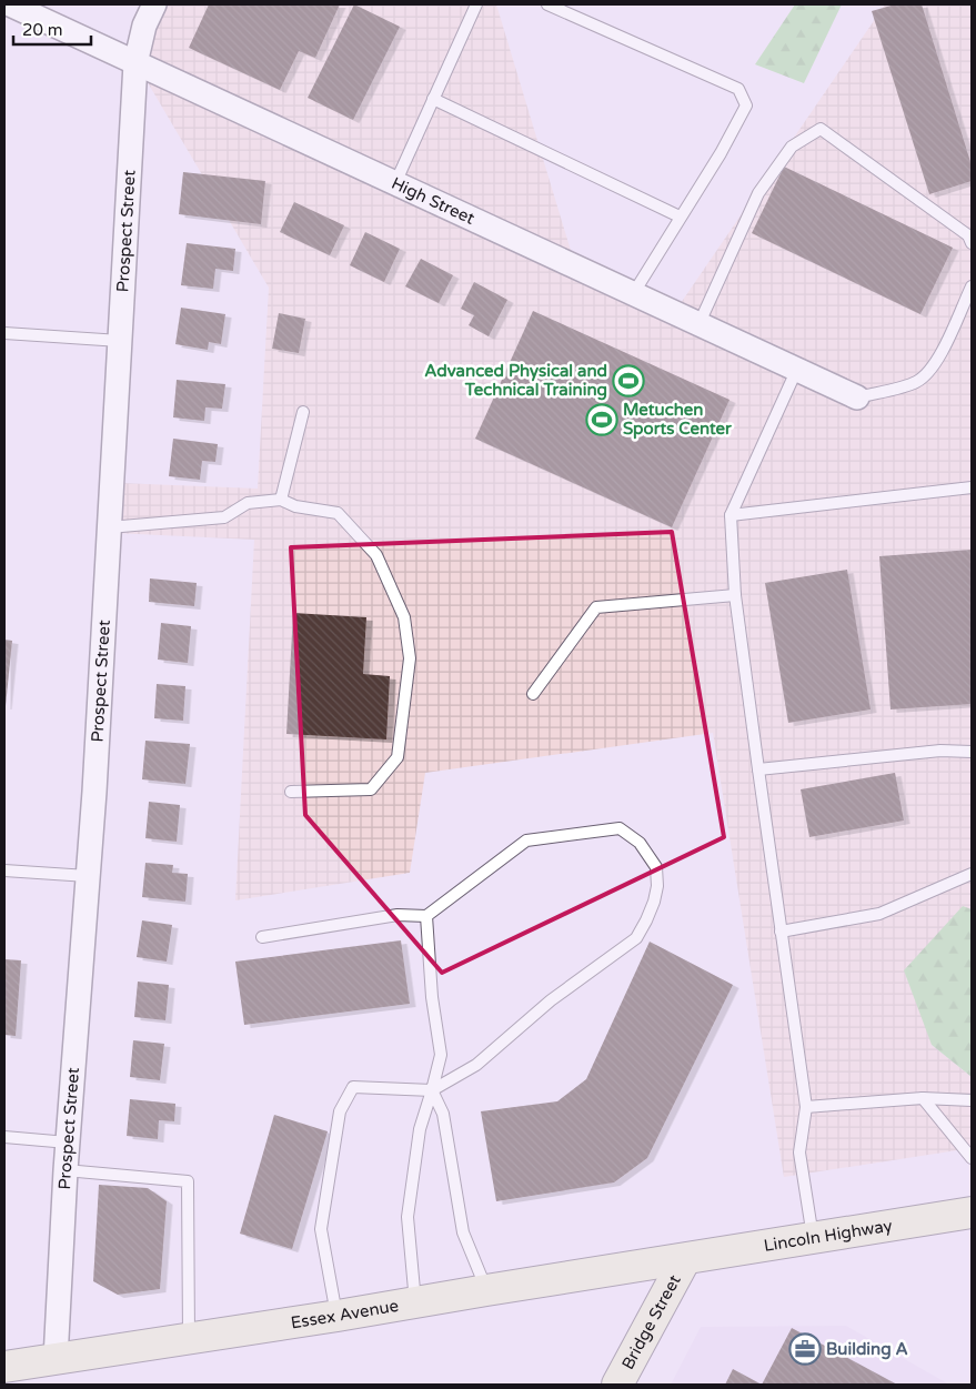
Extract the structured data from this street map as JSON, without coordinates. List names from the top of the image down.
{
  "streets": {
    "street": [
      "High Street",
      "Prospect Street",
      "Lincoln Highway",
      "Essex Avenue",
      "Bridge Street"
    ]
  },
  "crossings": [
    ["High Street", "Prospect Street"],
    ["Prospect Street", "Essex Avenue"],
    ["Lincoln Highway", "Essex Avenue"],
    ["Lincoln Highway", "Bridge Street"],
    ["Essex Avenue", "Bridge Street"]
  ],
  "places": {
    "sports": ["Advanced Physical and Technical Training", "Metuchen Sports Center"],
    "office": ["Building A"]
  },
  "scale_bar": "20 m"
}
